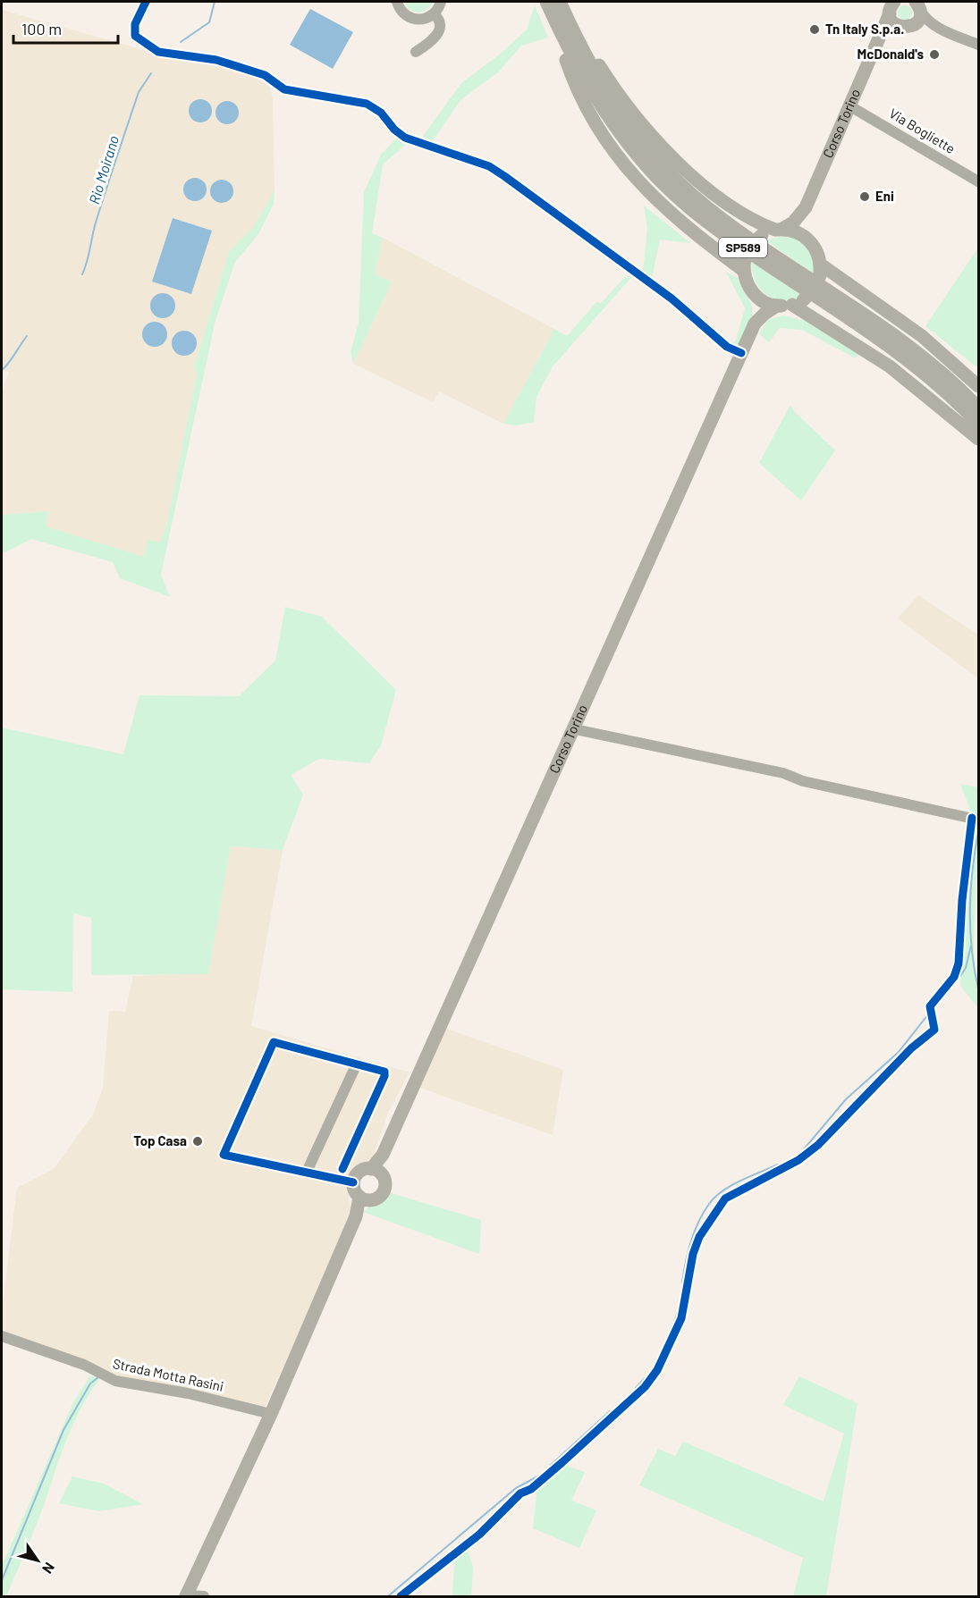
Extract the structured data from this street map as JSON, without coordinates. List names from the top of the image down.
{
  "streets": {
    "main road": ["Corso Torino", "SP589"],
    "street": ["Via Bogliette", "Strada Motta Rasini"]
  },
  "crossings": [
    ["Corso Torino", "Via Bogliette"]
  ],
  "water": ["Rio Moirano"],
  "places": [
    "Tn Italy S.p.a.",
    "McDonald's",
    "Eni",
    "Top Casa"
  ],
  "scale_bar": "100 m",
  "north": "bottom right"
}
